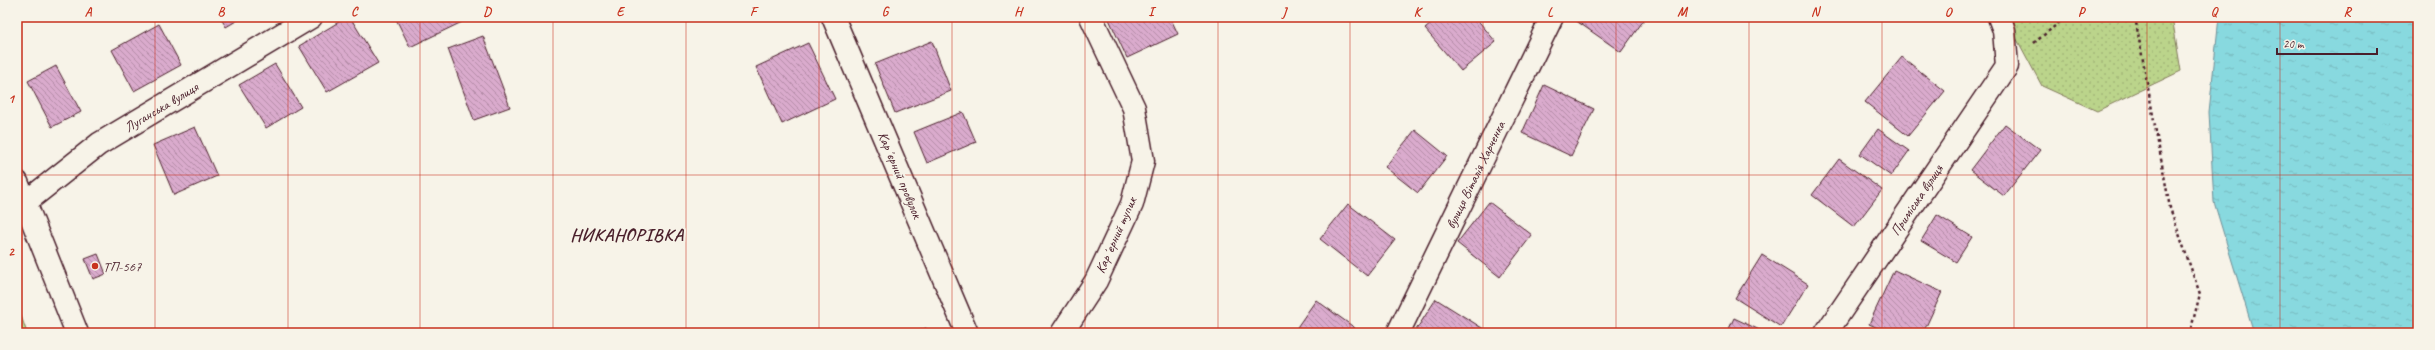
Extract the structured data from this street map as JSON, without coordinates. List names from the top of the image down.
{
  "streets": {
    "street": [
      "Луганська вулиця",
      "Карʼєрний провулок",
      "вулиця Віталія Харченка",
      "Приміська вулиця",
      "Карʼєрний тупик"
    ]
  },
  "districts": ["НИКАНОРІВКА"],
  "places": ["ТП-567"],
  "scale_bar": "20 m",
  "grid": {
    "columns": [
      "A",
      "B",
      "C",
      "D",
      "E",
      "F",
      "G",
      "H",
      "I",
      "J",
      "K",
      "L",
      "M",
      "N",
      "O",
      "P",
      "Q",
      "R"
    ],
    "rows": ["1", "2"]
  }
}
